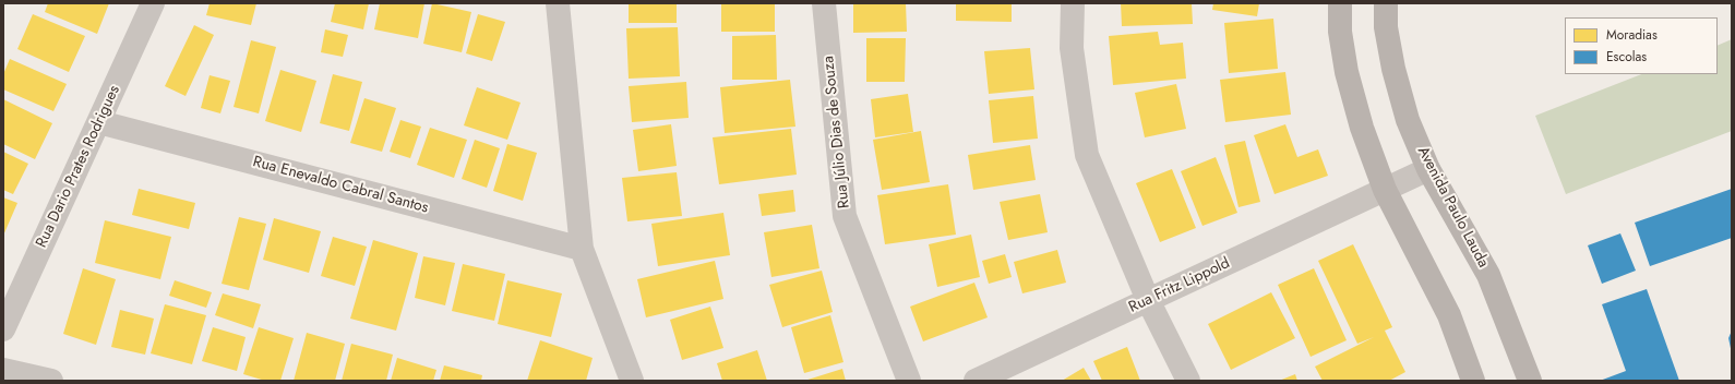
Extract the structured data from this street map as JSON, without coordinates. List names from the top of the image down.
{
  "streets": {
    "main road": ["Avenida Paulo Lauda"],
    "street": [
      "Rua Júlio Dias de Souza",
      "Rua Dario Prates Rodrigues",
      "Rua Enevaldo Cabral Santos",
      "Rua Fritz Lippold"
    ]
  },
  "crossings": [
    ["Rua Dario Prates Rodrigues", "Rua Enevaldo Cabral Santos"],
    ["Avenida Paulo Lauda", "Rua Fritz Lippold"]
  ],
  "legend": ["Moradias", "Escolas"]
}
